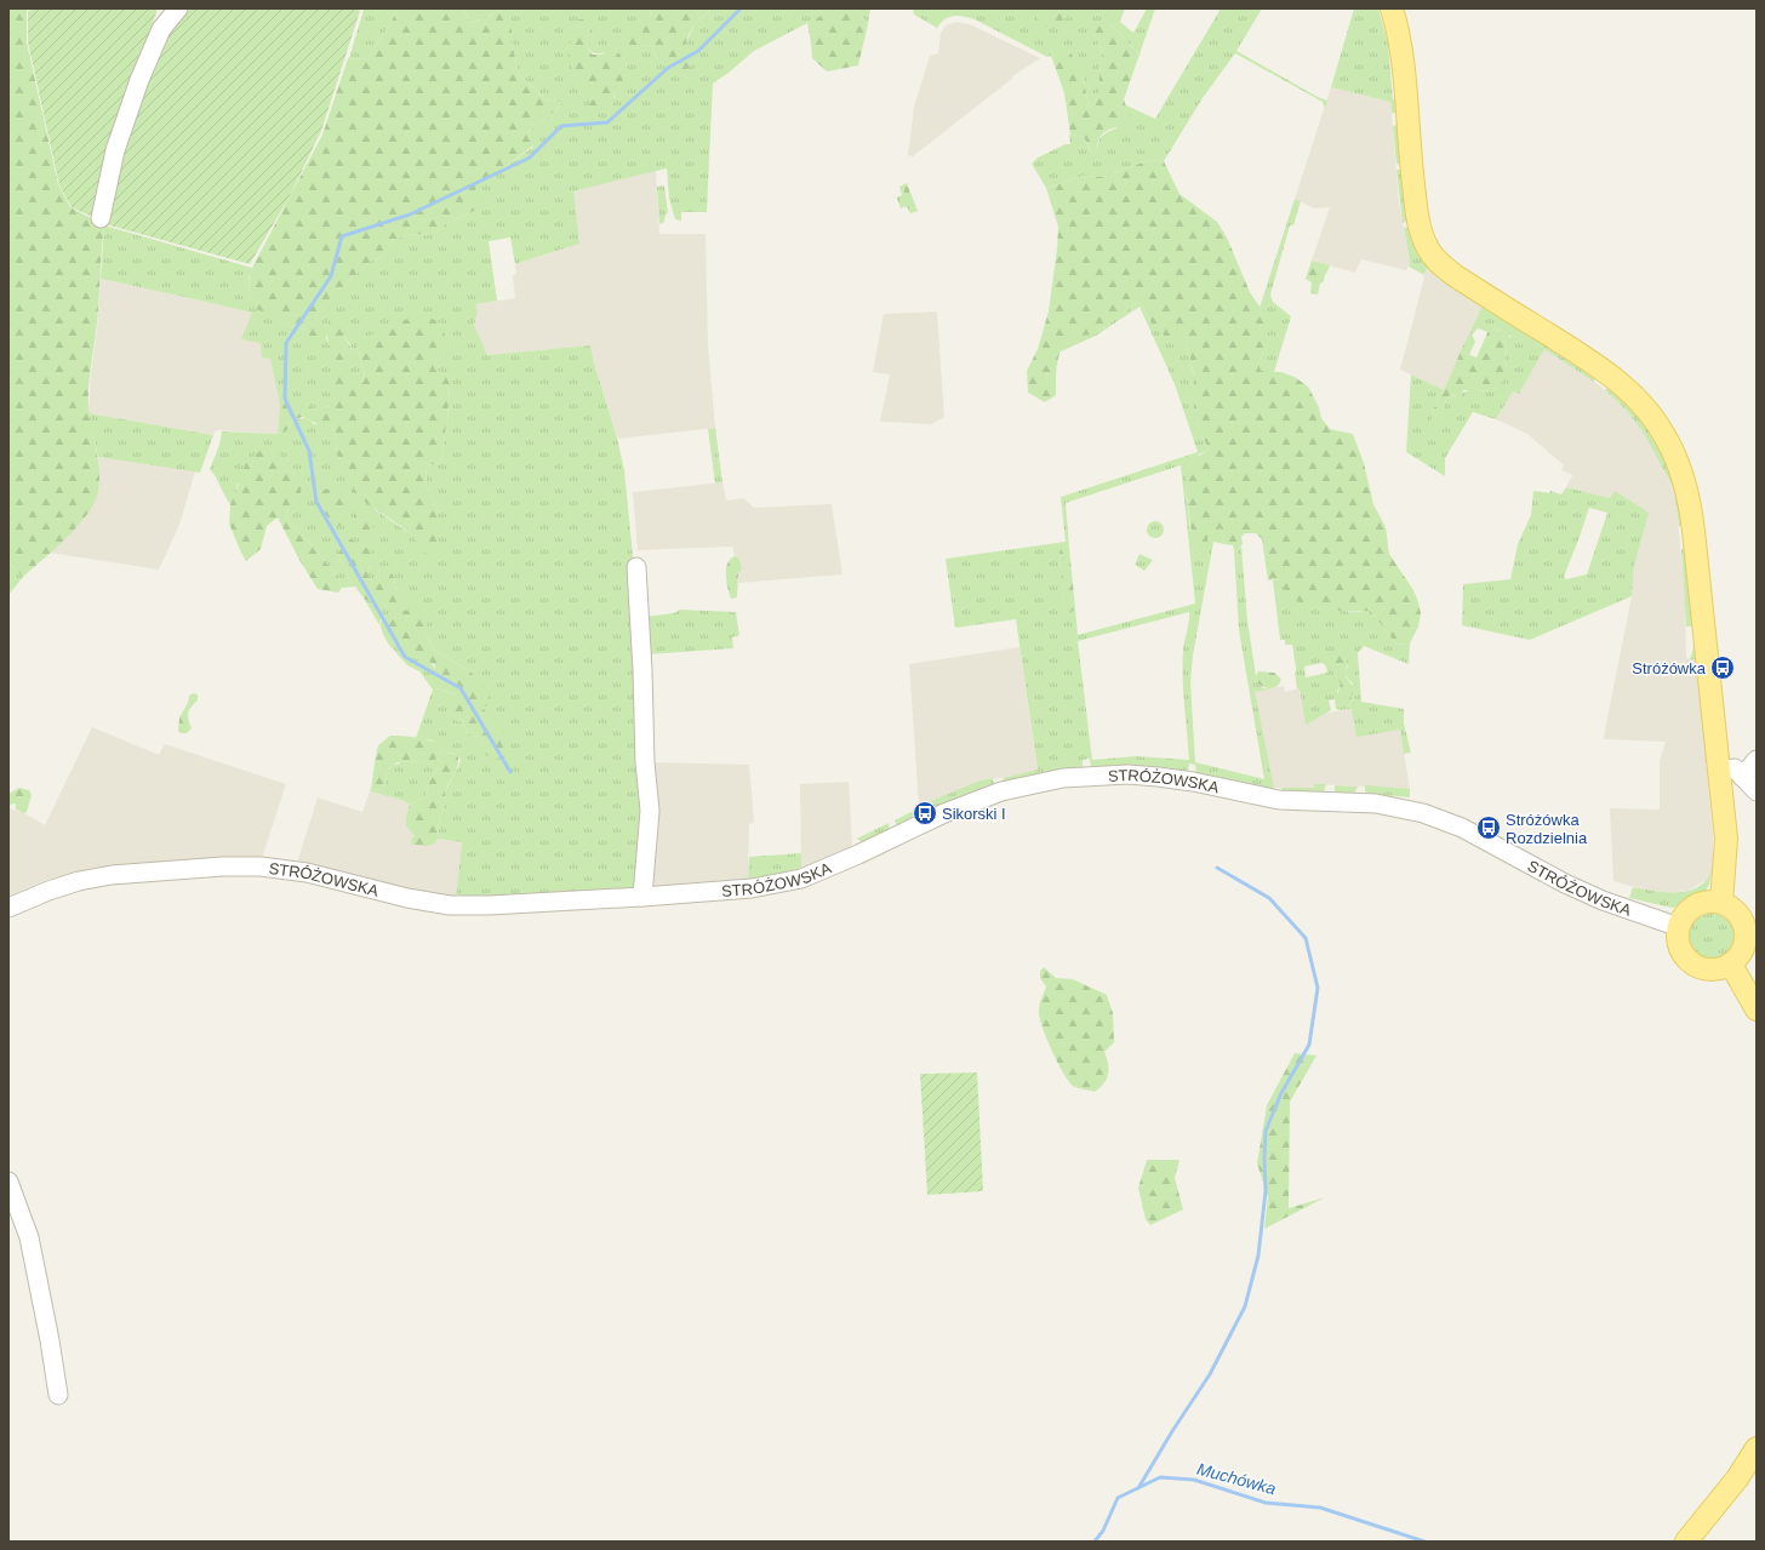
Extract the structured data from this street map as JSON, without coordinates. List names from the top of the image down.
{
  "streets": {
    "street": ["STRÓŻOWSKA"]
  },
  "water": ["Muchówka"],
  "places": {
    "bus stop": ["Stróżówka", "Sikorski I", "Stróżówka Rozdzielnia"]
  }
}
